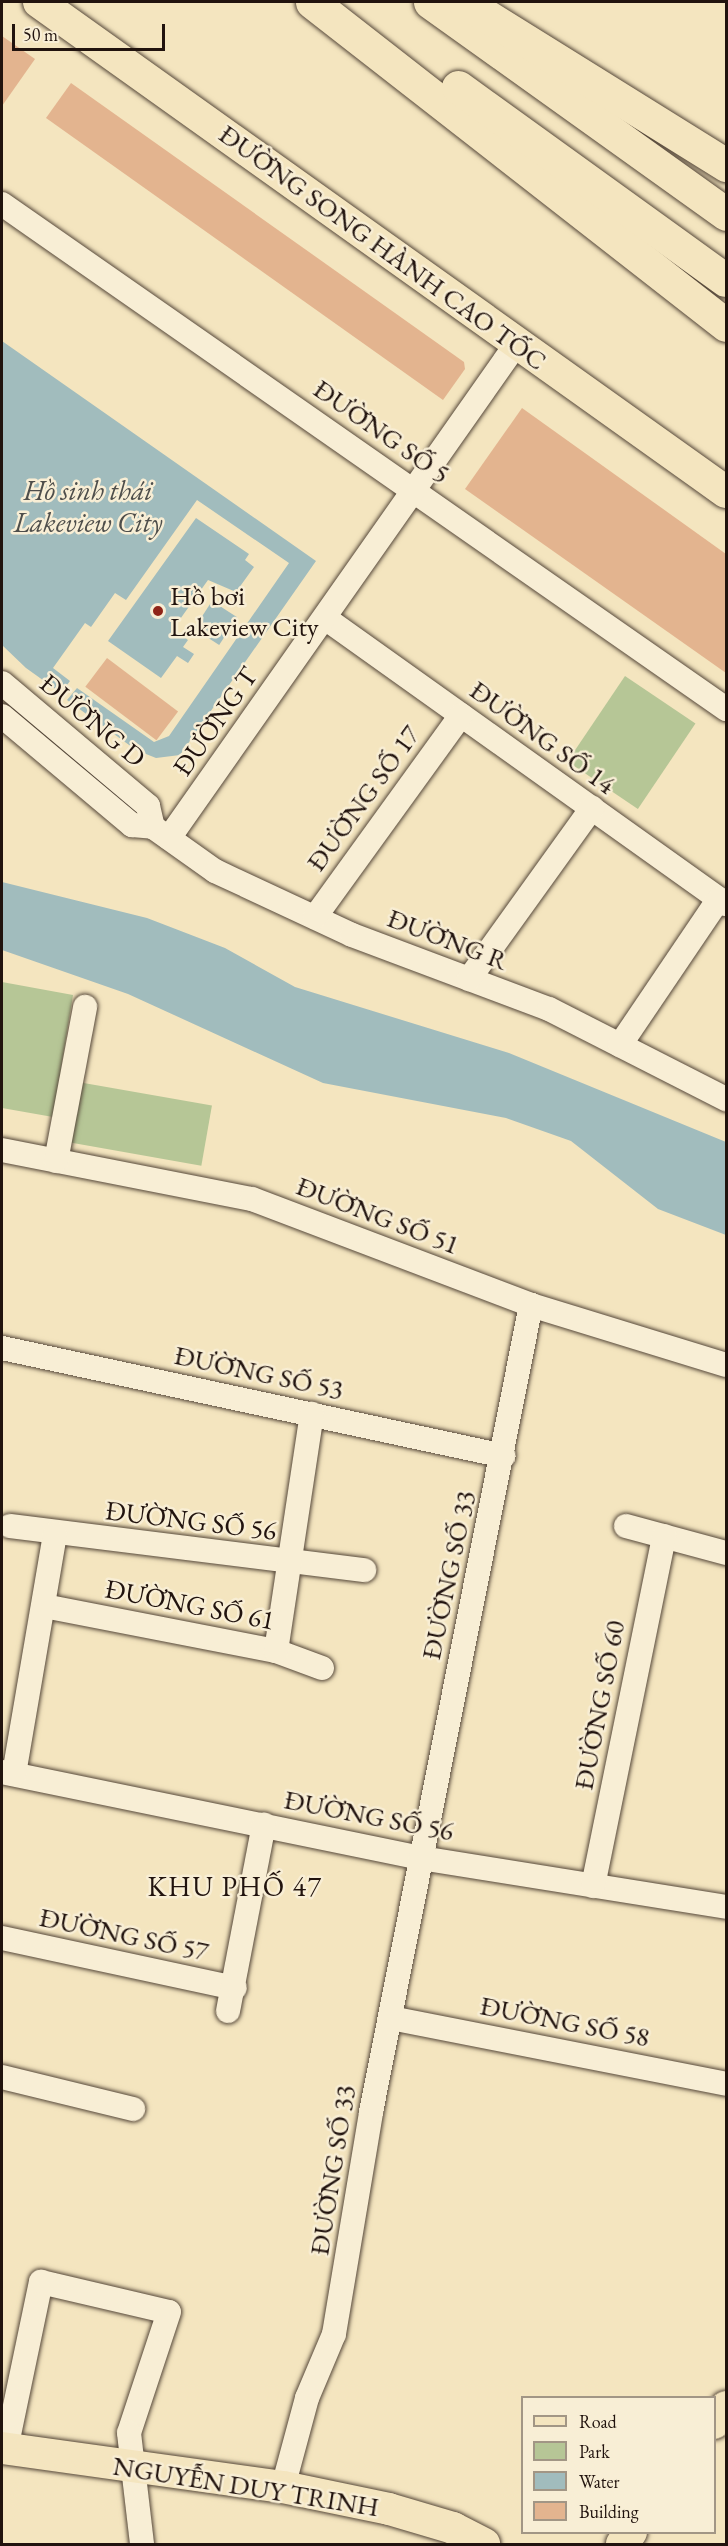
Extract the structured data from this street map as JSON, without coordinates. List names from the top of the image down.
{
  "streets": {
    "main road": ["ĐƯỜNG SONG HÀNH CAO TỐC", "NGUYỄN DUY TRINH"],
    "street": [
      "ĐƯỜNG SỐ 5",
      "ĐƯỜNG D",
      "ĐƯỜNG T",
      "ĐƯỜNG SỐ 14",
      "ĐƯỜNG SỐ 17",
      "ĐƯỜNG R",
      "ĐƯỜNG SỐ 51",
      "ĐƯỜNG SỐ 53",
      "ĐƯỜNG SỐ 56",
      "ĐƯỜNG SỐ 33",
      "ĐƯỜNG SỐ 61",
      "ĐƯỜNG SỐ 60",
      "ĐƯỜNG SỐ 57",
      "ĐƯỜNG SỐ 58"
    ]
  },
  "crossings": [
    ["ĐƯỜNG SONG HÀNH CAO TỐC", "ĐƯỜNG T"],
    ["ĐƯỜNG SỐ 5", "ĐƯỜNG T"],
    ["ĐƯỜNG D", "ĐƯỜNG T"],
    ["ĐƯỜNG D", "ĐƯỜNG R"],
    ["ĐƯỜNG T", "ĐƯỜNG SỐ 14"],
    ["ĐƯỜNG T", "ĐƯỜNG R"],
    ["ĐƯỜNG SỐ 14", "ĐƯỜNG SỐ 17"],
    ["ĐƯỜNG SỐ 17", "ĐƯỜNG R"],
    ["ĐƯỜNG SỐ 51", "ĐƯỜNG SỐ 33"],
    ["ĐƯỜNG SỐ 53", "ĐƯỜNG SỐ 33"],
    ["ĐƯỜNG SỐ 56", "ĐƯỜNG SỐ 33"],
    ["ĐƯỜNG SỐ 56", "ĐƯỜNG SỐ 60"],
    ["ĐƯỜNG SỐ 33", "ĐƯỜNG SỐ 58"],
    ["ĐƯỜNG SỐ 33", "NGUYỄN DUY TRINH"]
  ],
  "districts": ["KHU PHỐ 47"],
  "water": ["Hồ sinh thái Lakeview City"],
  "places": ["Hồ bơi Lakeview City"],
  "legend": [
    "Road",
    "Park",
    "Water",
    "Building"
  ],
  "scale_bar": "50 m"
}
